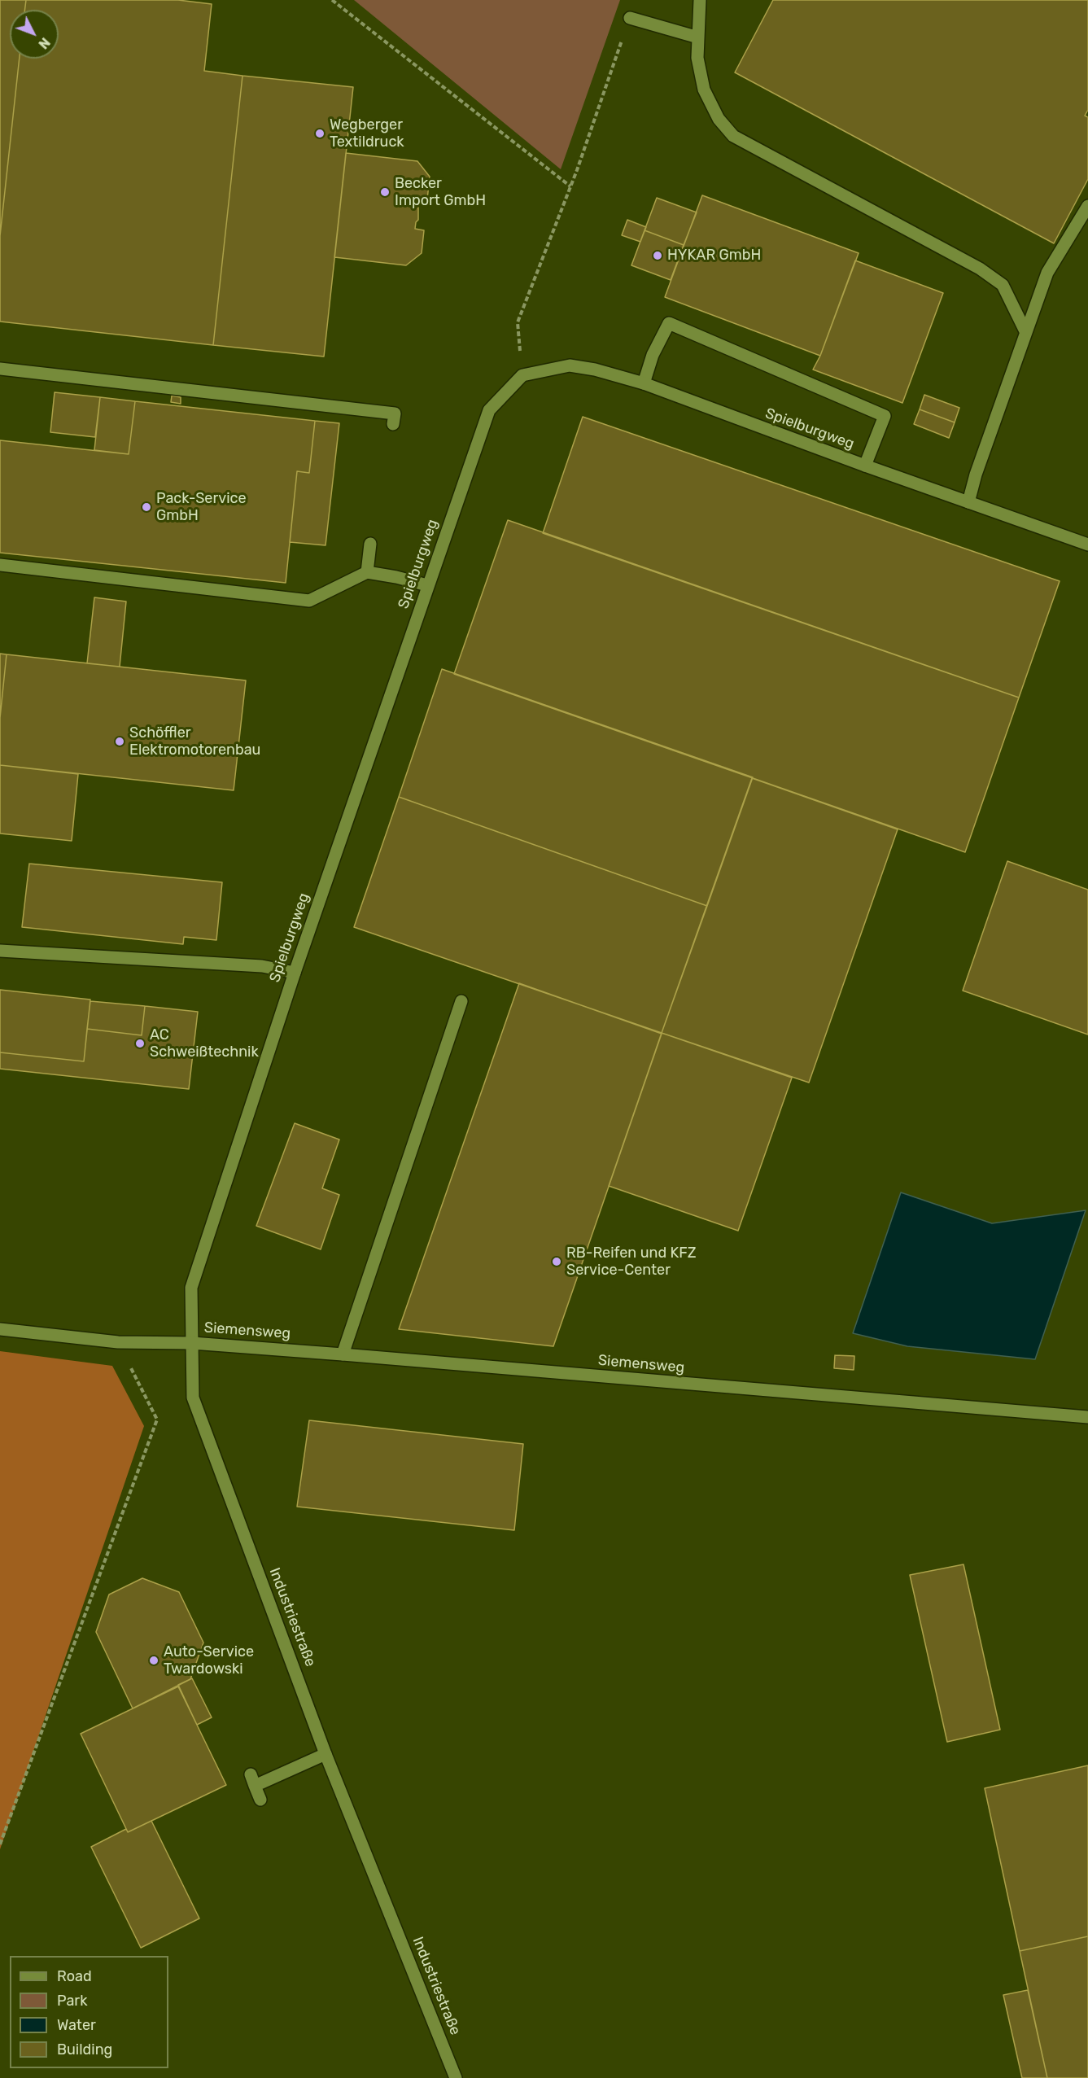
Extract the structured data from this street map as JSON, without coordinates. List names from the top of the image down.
{
  "streets": {
    "street": ["Spielburgweg", "Siemensweg", "Industriestraße"]
  },
  "crossings": [
    ["Spielburgweg", "Siemensweg"],
    ["Spielburgweg", "Industriestraße"],
    ["Siemensweg", "Industriestraße"]
  ],
  "places": [
    "Wegberger Textildruck",
    "Becker Import GmbH",
    "HYKAR GmbH",
    "Pack-Service GmbH",
    "Schöffler Elektromotorenbau",
    "AC Schweißtechnik",
    "RB-Reifen und KFZ Service-Center",
    "Auto-Service Twardowski"
  ],
  "legend": [
    "Road",
    "Park",
    "Water",
    "Building"
  ],
  "north": "bottom right"
}
